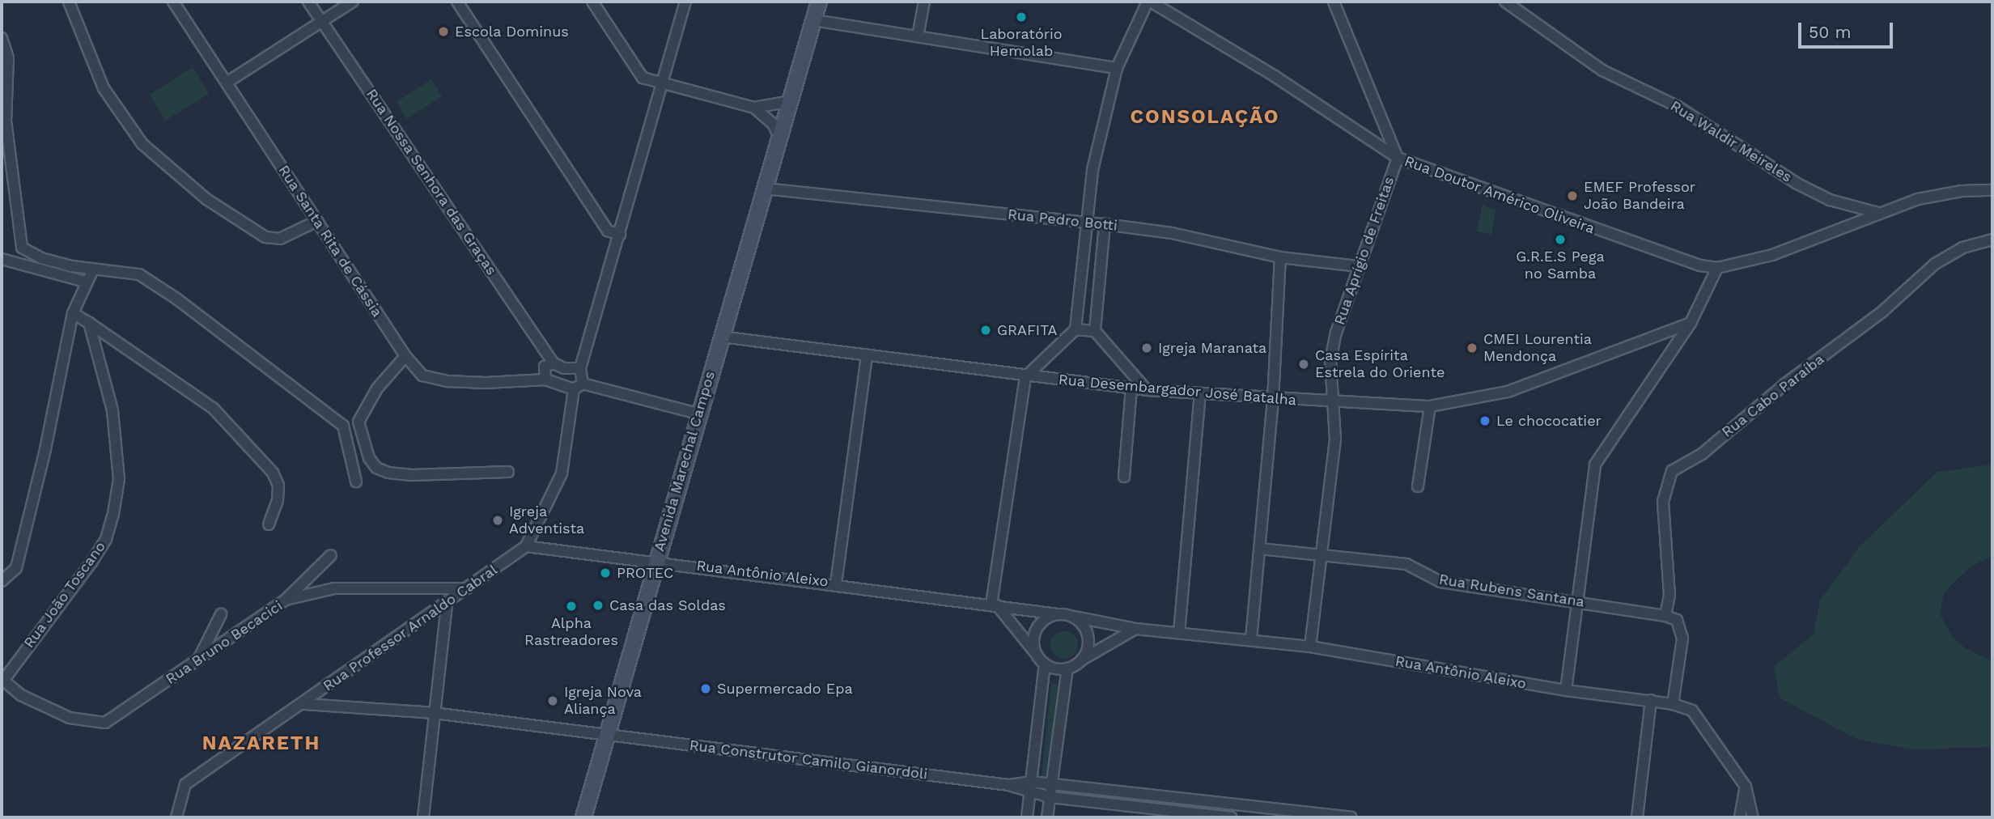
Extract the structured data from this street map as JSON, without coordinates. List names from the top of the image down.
{
  "streets": {
    "street": [
      "Rua Waldir Meireles",
      "Rua Nossa Senhora das Graças",
      "Rua Doutor Américo Oliveira",
      "Rua Pedro Botti",
      "Rua Santa Rita de Cássia",
      "Rua Aprígio de Freitas",
      "Rua Desembargador José Batalha",
      "Rua Cabo Paraíba",
      "Avenida Marechal Campos",
      "Rua Antônio Aleixo",
      "Rua Rubens Santana",
      "Rua João Toscano",
      "Rua Professor Arnaldo Cabral",
      "Rua Bruno Becacici",
      "Rua Construtor Camilo Gianordoli"
    ]
  },
  "crossings": [
    ["Rua Doutor Américo Oliveira", "Rua Aprígio de Freitas"],
    ["Rua Pedro Botti", "Rua Aprígio de Freitas"],
    ["Rua Pedro Botti", "Avenida Marechal Campos"],
    ["Rua Santa Rita de Cássia", "Rua Professor Arnaldo Cabral"],
    ["Rua Aprígio de Freitas", "Rua Desembargador José Batalha"],
    ["Rua Aprígio de Freitas", "Rua Antônio Aleixo"],
    ["Rua Aprígio de Freitas", "Rua Rubens Santana"],
    ["Rua Desembargador José Batalha", "Avenida Marechal Campos"],
    ["Rua Cabo Paraíba", "Rua Rubens Santana"],
    ["Avenida Marechal Campos", "Rua Antônio Aleixo"],
    ["Avenida Marechal Campos", "Rua Construtor Camilo Gianordoli"],
    ["Rua Antônio Aleixo", "Rua Professor Arnaldo Cabral"],
    ["Rua João Toscano", "Rua Bruno Becacici"],
    ["Rua Professor Arnaldo Cabral", "Rua Bruno Becacici"],
    ["Rua Professor Arnaldo Cabral", "Rua Construtor Camilo Gianordoli"]
  ],
  "districts": ["CONSOLAÇÃO", "NAZARETH"],
  "places": [
    "Laboratório Hemolab",
    "Escola Dominus",
    "EMEF Professor João Bandeira",
    "G.R.E.S Pega no Samba",
    "GRAFITA",
    "Igreja Maranata",
    "CMEI Lourentia Mendonça",
    "Casa Espírita Estrela do Oriente",
    "Le chococatier",
    "Igreja Adventista",
    "PROTEC",
    "Casa das Soldas",
    "Alpha Rastreadores",
    "Supermercado Epa",
    "Igreja Nova Aliança"
  ],
  "scale_bar": "50 m"
}
